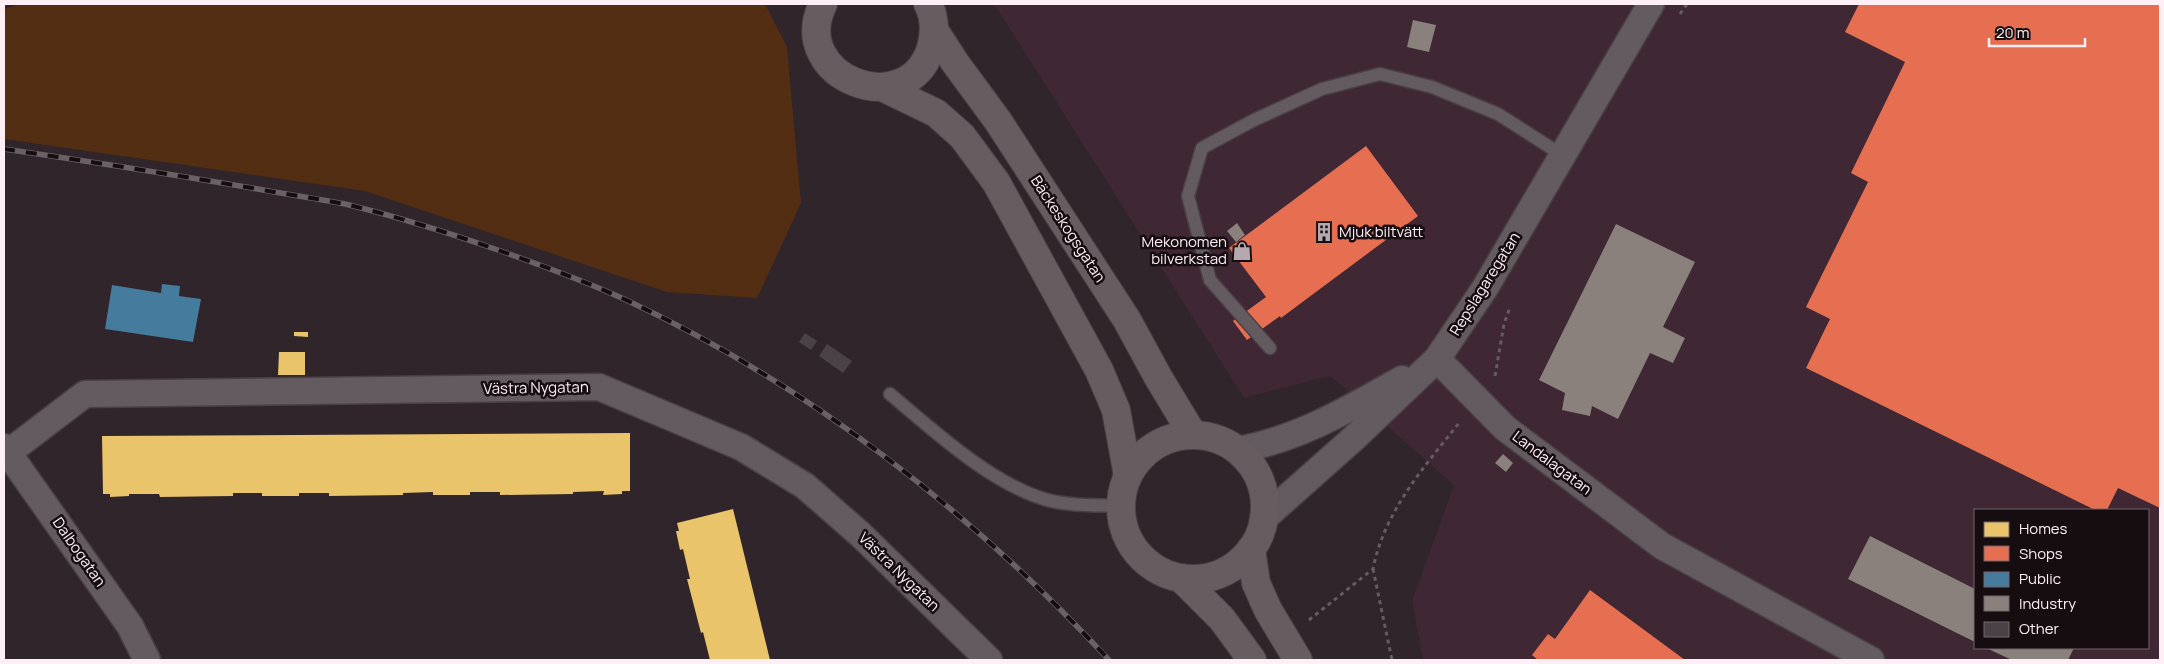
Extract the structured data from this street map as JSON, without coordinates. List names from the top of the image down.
{
  "streets": {
    "main road": ["Bäckeskogsgatan"],
    "street": [
      "Repslagaregatan",
      "Västra Nygatan",
      "Landalagatan",
      "Dalbogatan"
    ]
  },
  "crossings": [
    ["Bäckeskogsgatan", "Repslagaregatan"],
    ["Repslagaregatan", "Landalagatan"],
    ["Västra Nygatan", "Dalbogatan"]
  ],
  "places": {
    "building": ["Mjuk biltvätt"],
    "shop": ["Mekonomen bilverkstad"]
  },
  "legend": [
    "Homes",
    "Shops",
    "Public",
    "Industry",
    "Other"
  ],
  "scale_bar": "20 m"
}
